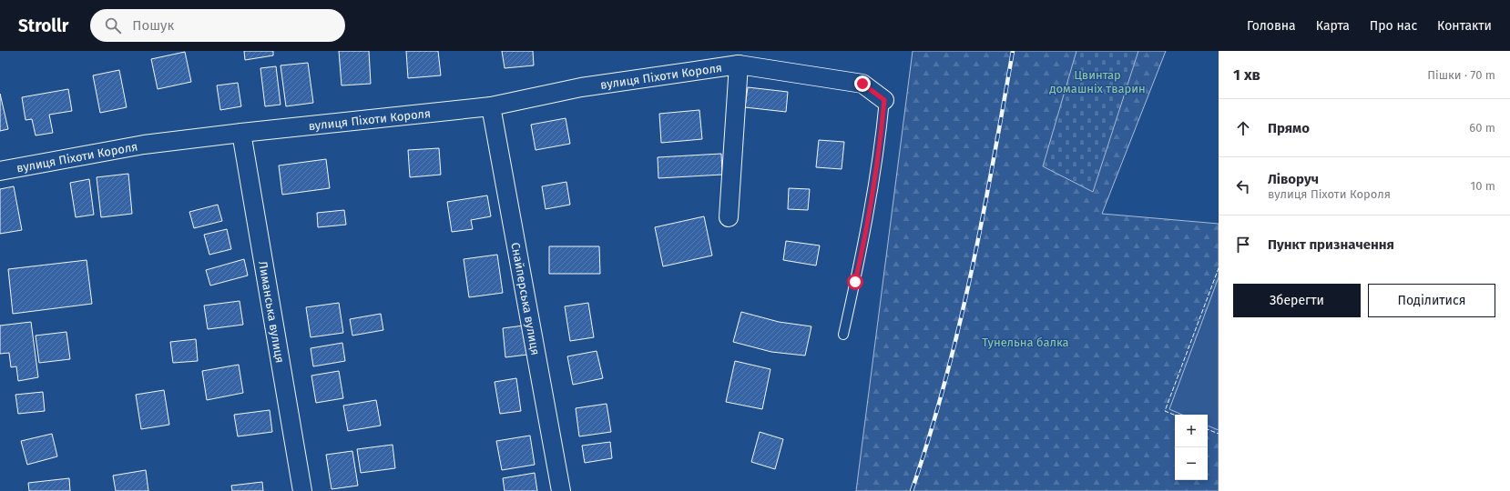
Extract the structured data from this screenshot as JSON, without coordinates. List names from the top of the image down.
{
  "streets": {
    "street": ["вулиця Піхоти Короля", "Снайперська вулиця", "Лиманська вулиця"]
  },
  "crossings": [
    ["вулиця Піхоти Короля", "Снайперська вулиця"],
    ["вулиця Піхоти Короля", "Лиманська вулиця"]
  ],
  "parks": ["Цвинтар домашніх тварин", "Тунельна балка"],
  "page": {
    "header": "Strollr",
    "search": "Пошук",
    "nav": [
      "Головна",
      "Карта",
      "Про нас",
      "Контакти"
    ],
    "heading": ["1 хв", "Пішки · 70 m"],
    "list": [
      ["Прямо", "60 m"],
      ["Ліворуч", "вулиця Піхоти Короля", "10 m"],
      "Пункт призначення"
    ],
    "buttons": ["Зберегти", "Поділитися"],
    "map_buttons": ["+", "−"]
  }
}
